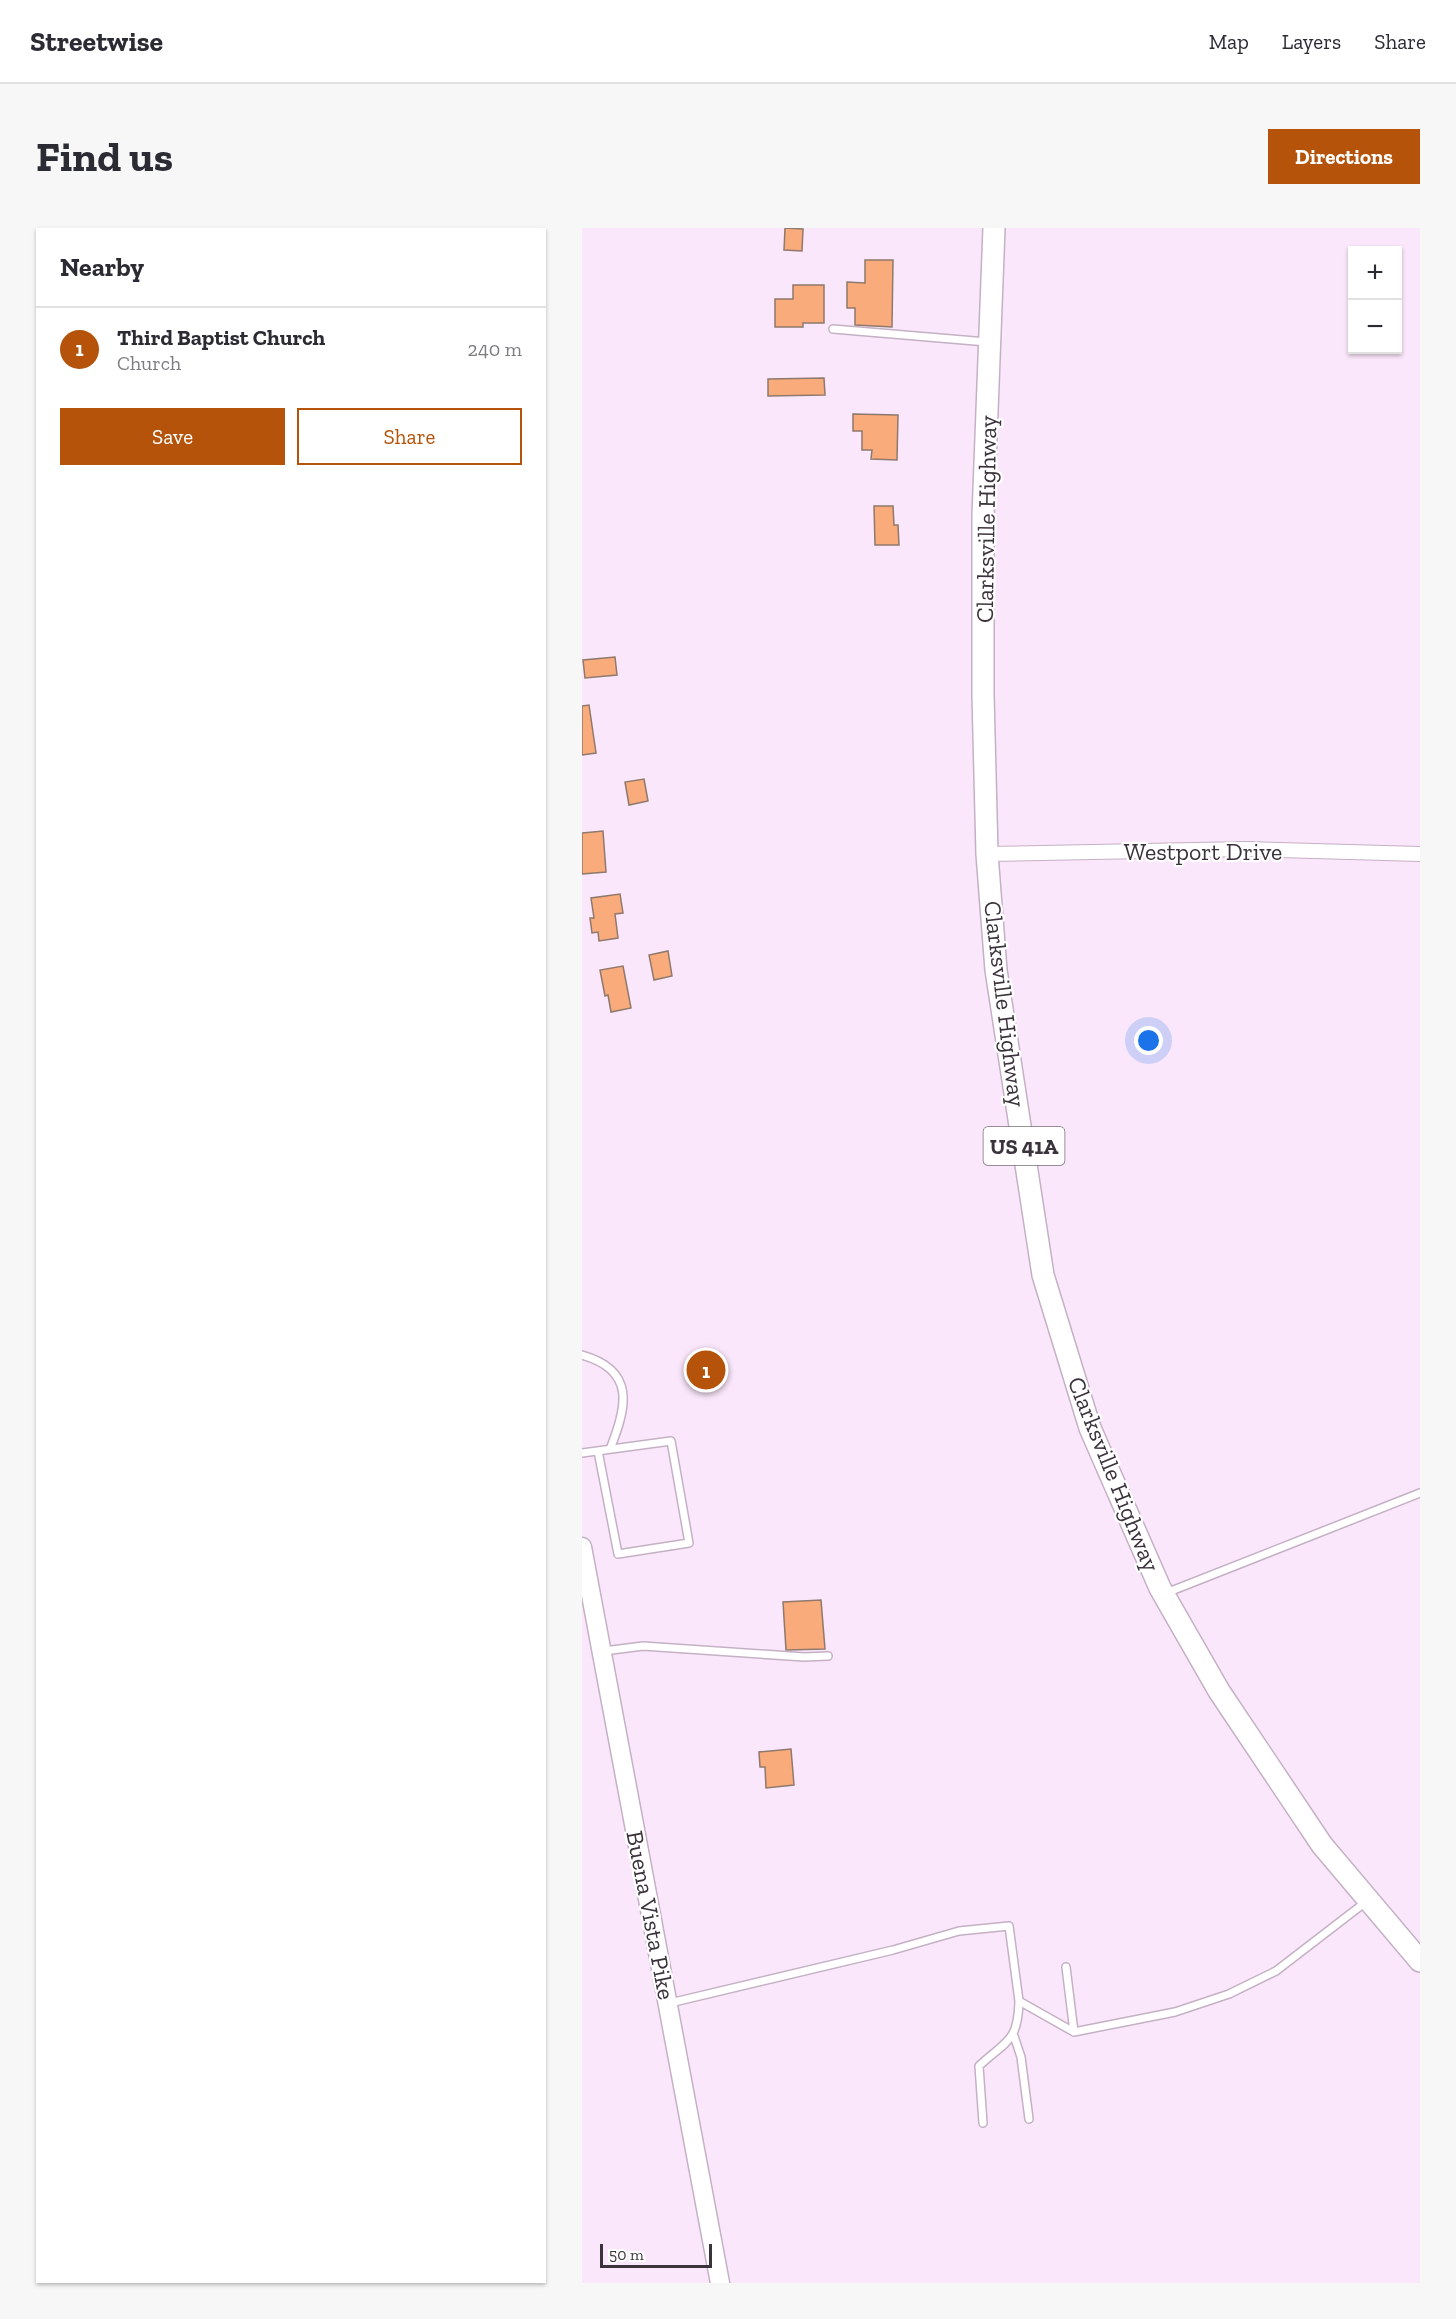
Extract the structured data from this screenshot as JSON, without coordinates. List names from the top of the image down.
{
  "streets": {
    "main road": ["Clarksville Highway", "US 41A", "Buena Vista Pike"],
    "street": ["Westport Drive"]
  },
  "crossings": [
    ["Clarksville Highway", "Westport Drive"]
  ],
  "scale_bar": "50 m",
  "page": {
    "header": "Streetwise",
    "nav": ["Map", "Layers", "Share"],
    "buttons": [
      "Directions",
      ["Save", "Share"]
    ],
    "title": "Find us",
    "heading": "Nearby",
    "map_buttons": ["+", "−"],
    "list": [
      {
        "mark": "1",
        "name": "Third Baptist Church",
        "note": "Church",
        "value": "240 m"
      }
    ],
    "pins": "1",
    "scale": "50 m"
  }
}
